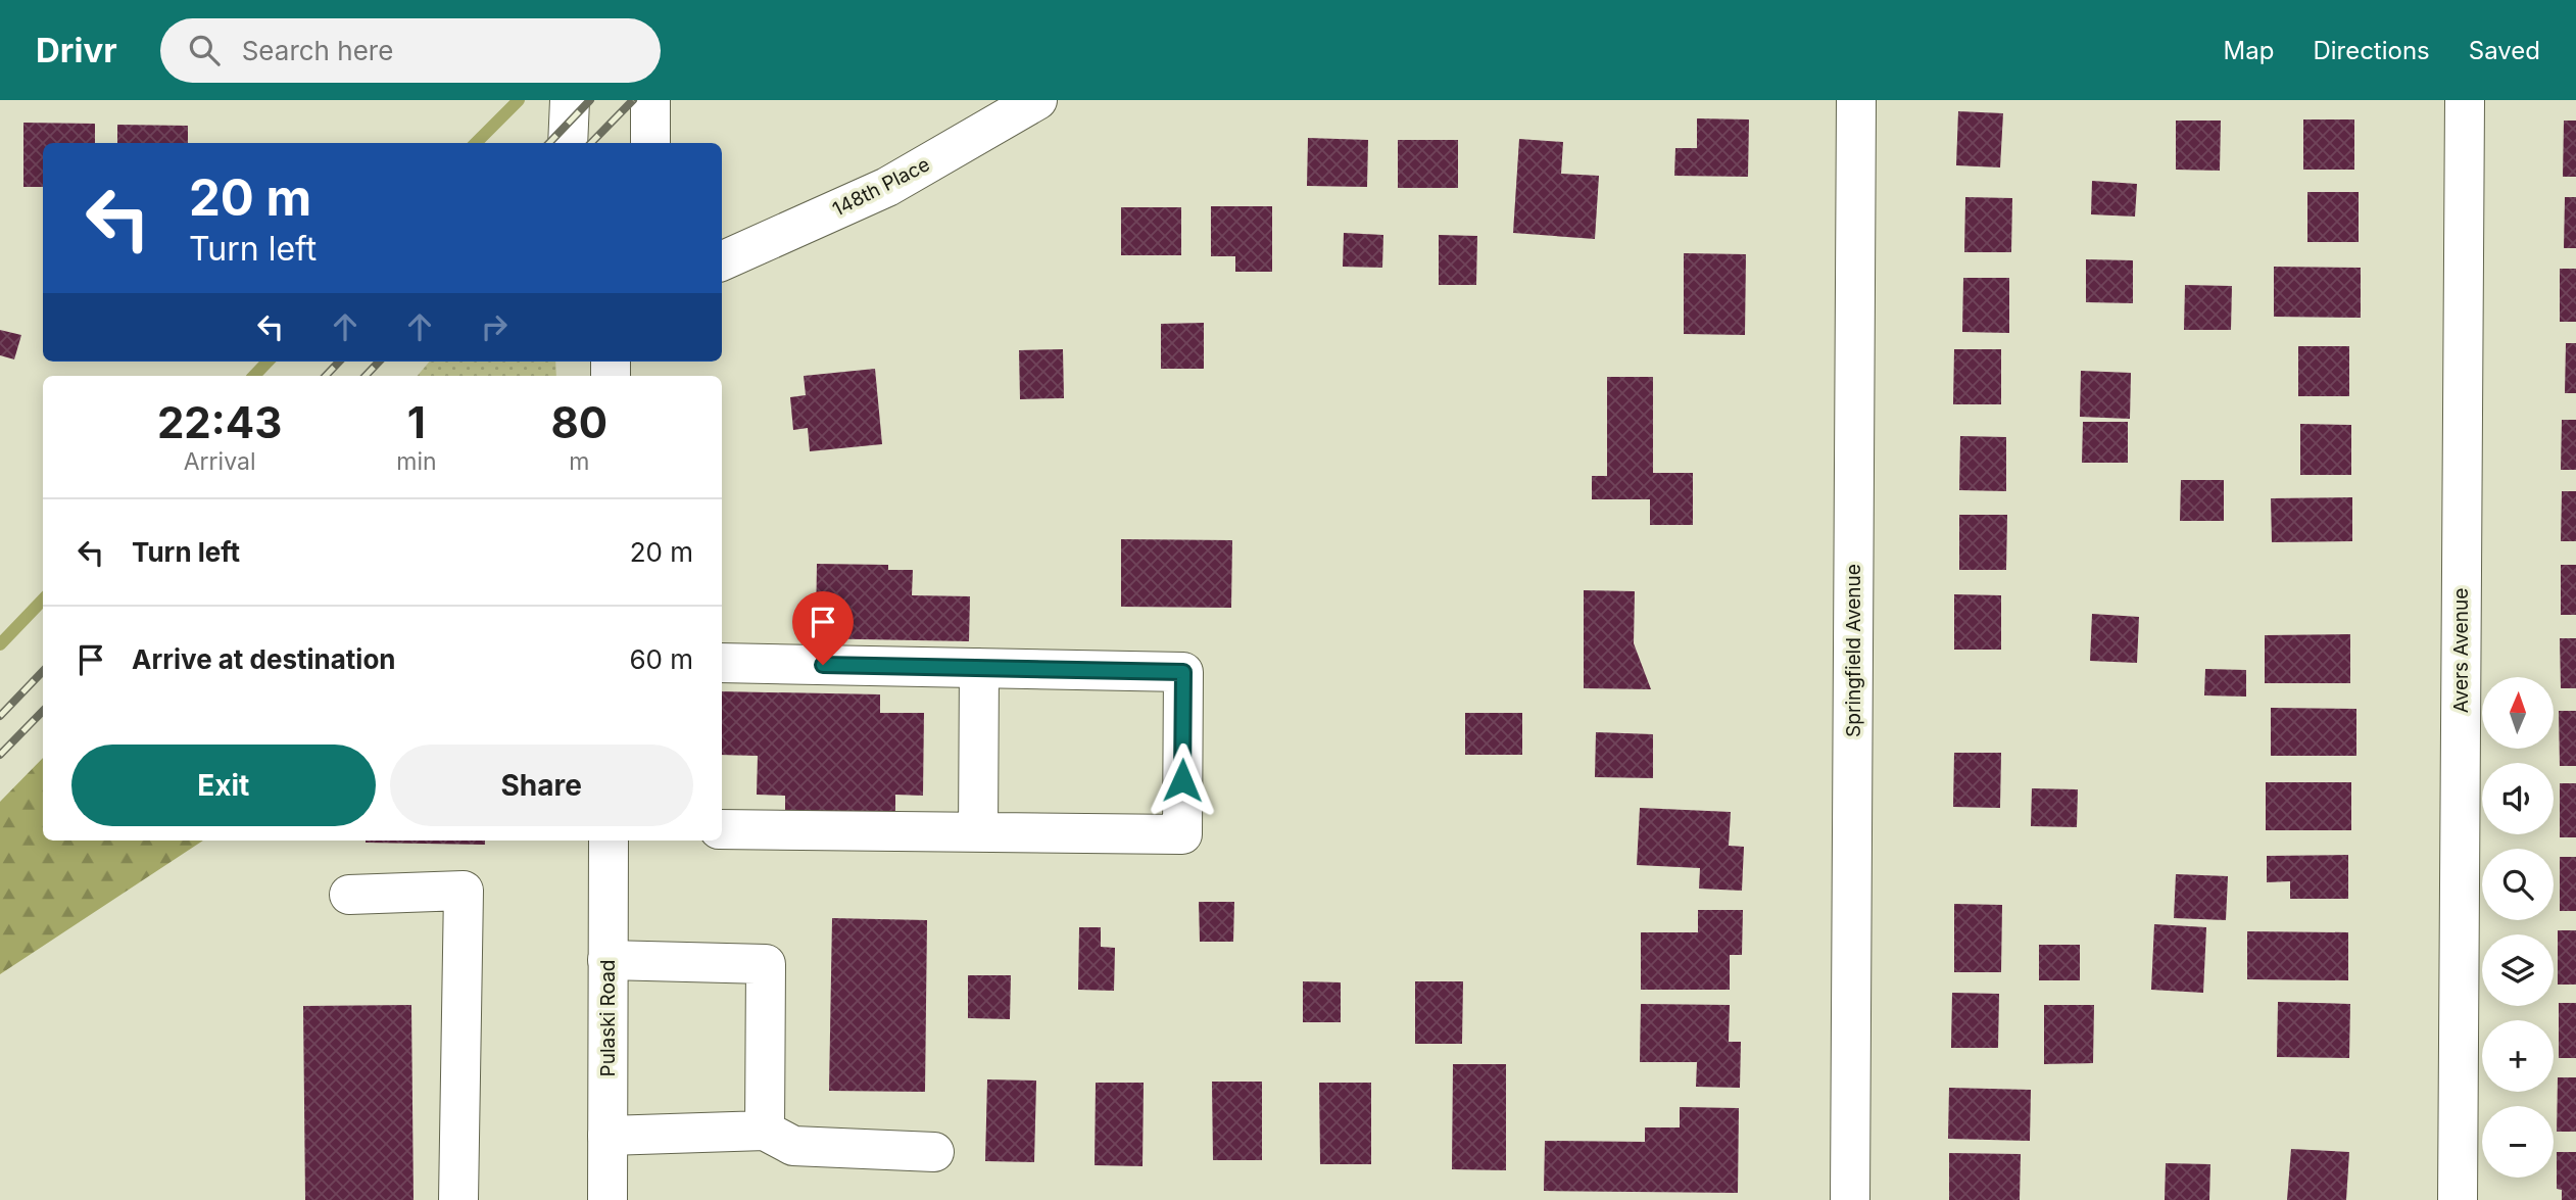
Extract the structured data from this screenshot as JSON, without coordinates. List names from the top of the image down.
{
  "streets": {
    "street": [
      "148th Place",
      "Springfield Avenue",
      "Avers Avenue",
      "Pulaski Road"
    ]
  },
  "north": "top",
  "page": {
    "header": "Drivr",
    "search": "Search here",
    "nav": ["Map", "Directions", "Saved"],
    "turn": ["20 m", "Turn left"],
    "eta": [
      "22:43",
      "Arrival",
      "1",
      "min",
      "80",
      "m"
    ],
    "list": [
      {
        "name": "Turn left",
        "value": "20 m"
      },
      {
        "name": "Arrive at destination",
        "value": "60 m"
      }
    ],
    "map_buttons": ["+", "−"],
    "buttons": ["Exit", "Share"]
  }
}
